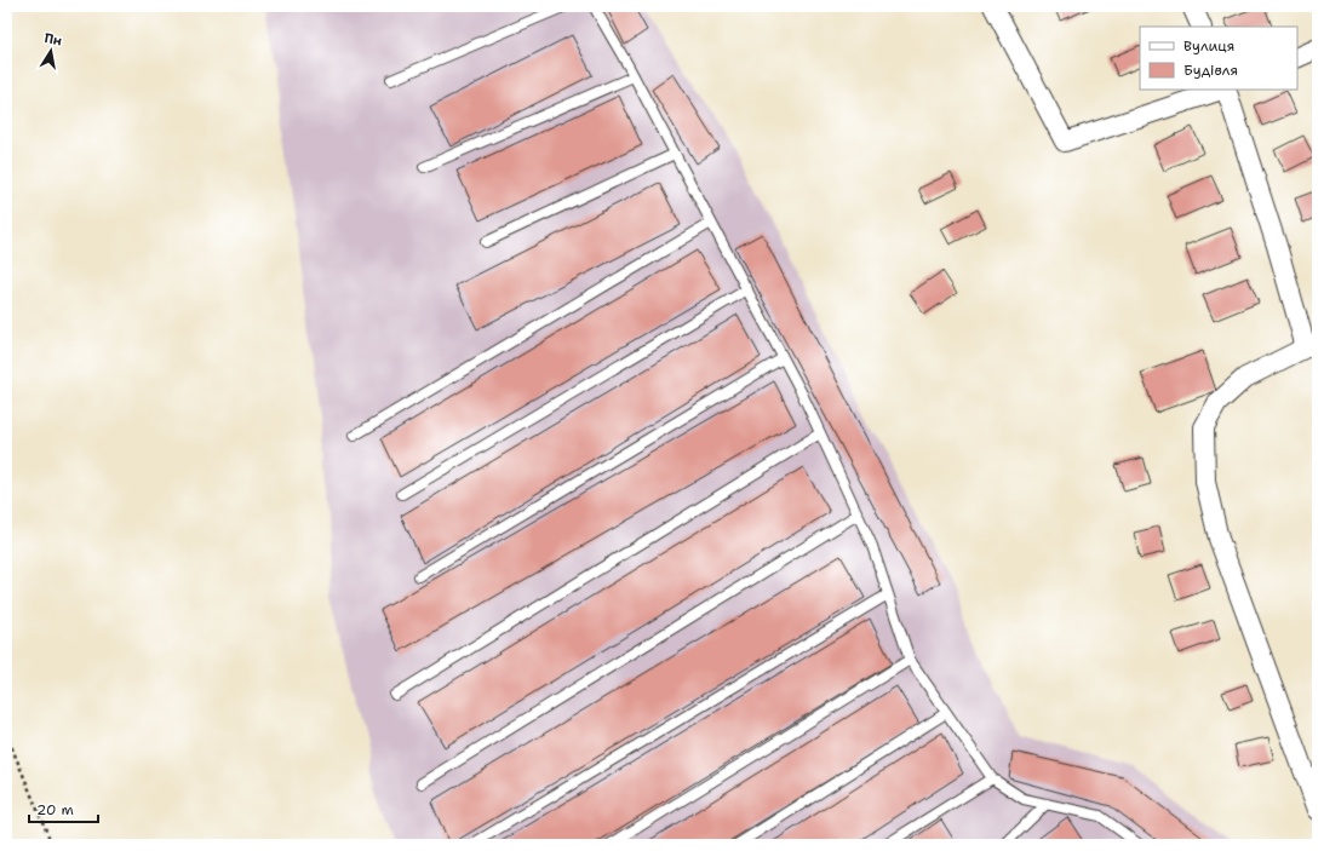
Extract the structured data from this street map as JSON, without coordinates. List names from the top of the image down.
{
  "legend": ["Вулиця", "Будівля"],
  "scale_bar": "20 m",
  "north": "top"
}
